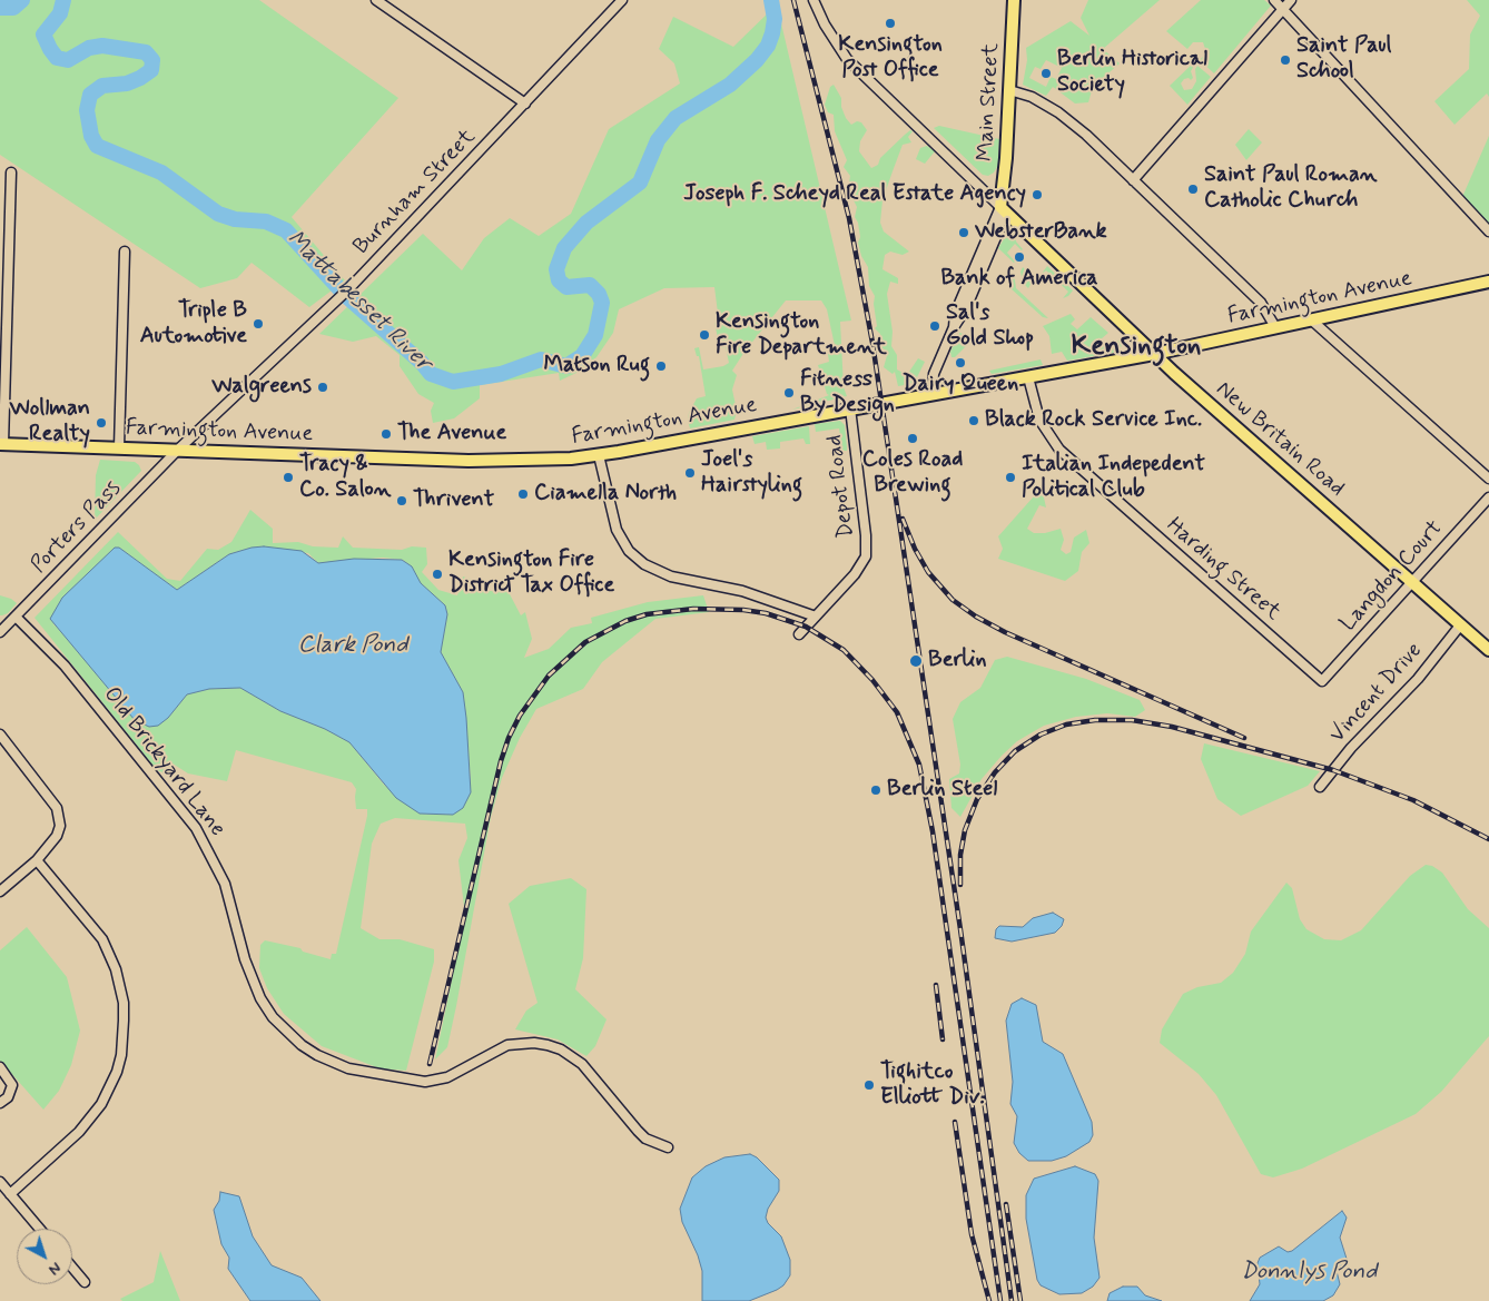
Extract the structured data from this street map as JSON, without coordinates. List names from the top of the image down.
{
  "streets": {
    "main road": ["Main Street", "Farmington Avenue", "New Britain Road"],
    "street": [
      "Burnham Street",
      "Depot Road",
      "Porters Pass",
      "Harding Street",
      "Langdon Court",
      "Vincent Drive",
      "Old Brickyard Lane"
    ]
  },
  "crossings": [
    ["Main Street", "Farmington Avenue"],
    ["Main Street", "New Britain Road"],
    ["Burnham Street", "Farmington Avenue"],
    ["Burnham Street", "Porters Pass"],
    ["Farmington Avenue", "New Britain Road"],
    ["Farmington Avenue", "Depot Road"],
    ["Farmington Avenue", "Porters Pass"],
    ["Farmington Avenue", "Harding Street"],
    ["New Britain Road", "Langdon Court"],
    ["New Britain Road", "Vincent Drive"],
    ["Porters Pass", "Old Brickyard Lane"],
    ["Harding Street", "Langdon Court"]
  ],
  "districts": ["Kensington"],
  "water": ["Mattabesset River", "Clark Pond", "Donnlys Pond"],
  "places": [
    "Kensington Post Office",
    "Saint Paul School",
    "Berlin Historical Society",
    "Saint Paul Roman Catholic Church",
    "Joseph F. Scheyd Real Estate Agency",
    "WebsterBank",
    "Bank of America",
    "Triple B Automotive",
    "Sal's Gold Shop",
    "Kensington Fire Department",
    "Dairy Queen",
    "Matson Rug",
    "Walgreens",
    "Fitness By Design",
    "Black Rock Service Inc.",
    "Wollman Realty",
    "The Avenue",
    "Coles Road Brewing",
    "Joel's Hairstyling",
    "Tracy & Co. Salon",
    "Italian Indepedent Political Club",
    "Ciamella North",
    "Thrivent",
    "Kensington Fire District Tax Office",
    "Berlin",
    "Berlin Steel",
    "Tighitco Elliott Div."
  ],
  "north": "bottom right"
}
